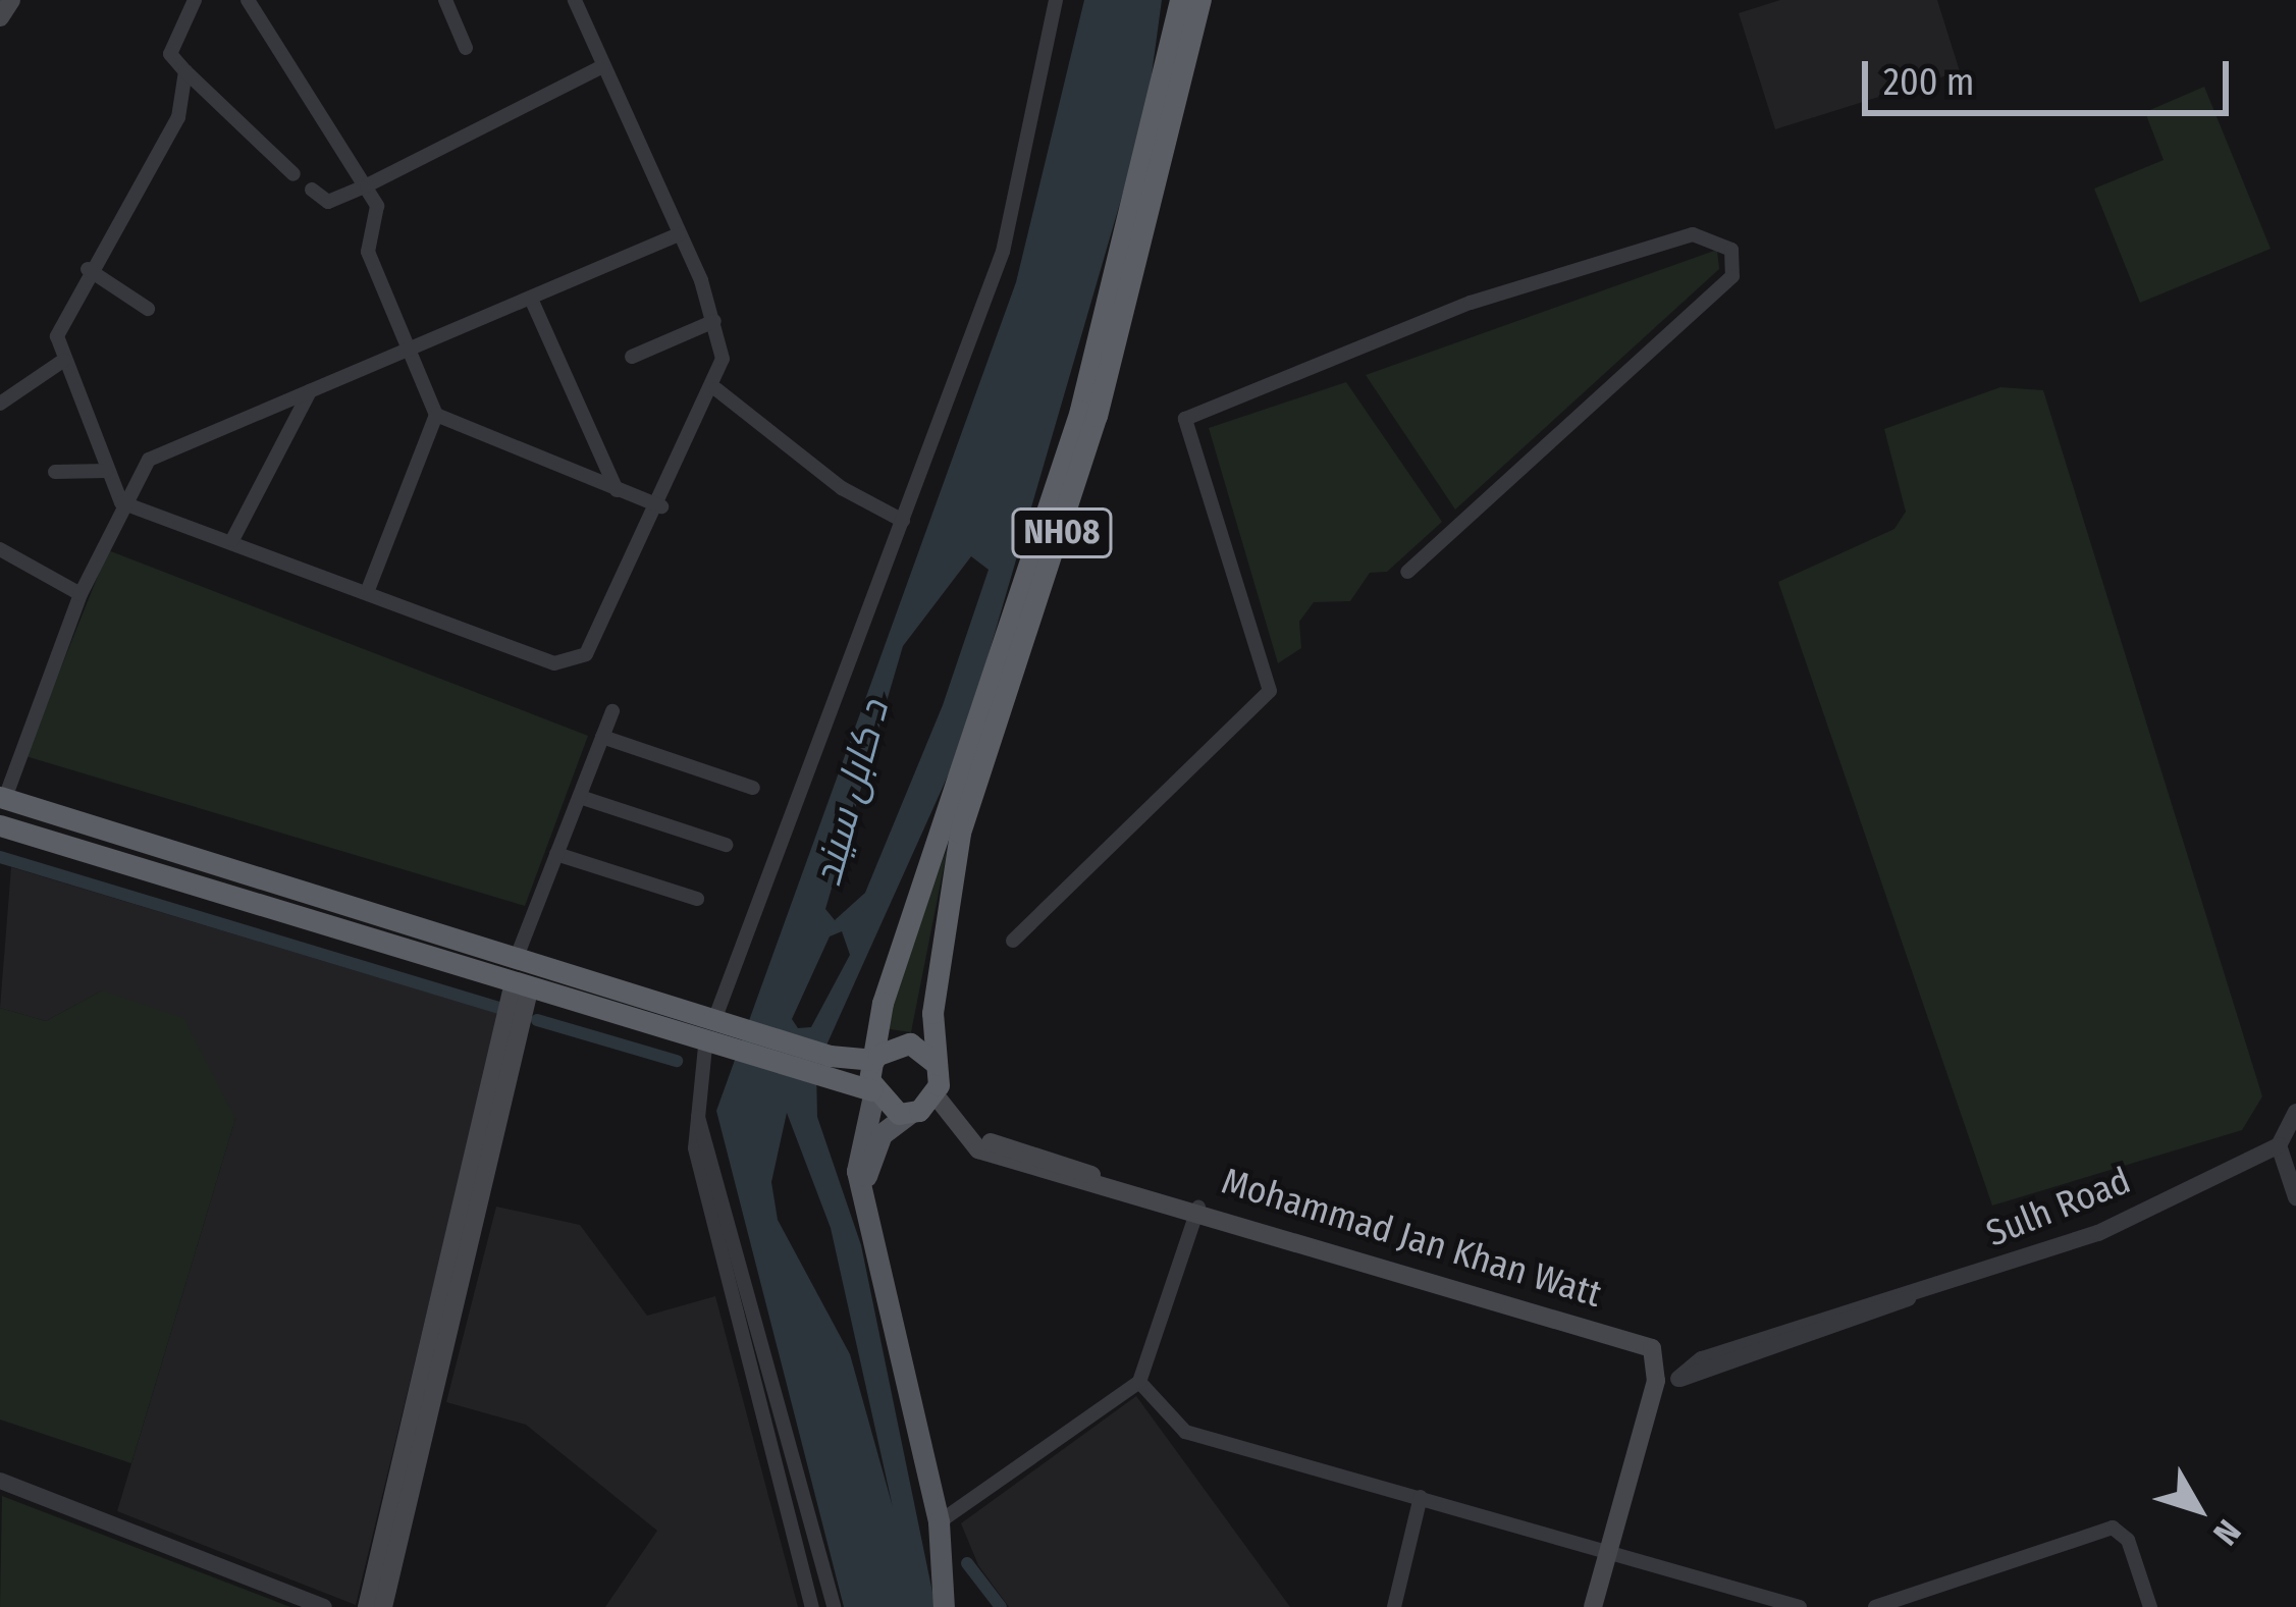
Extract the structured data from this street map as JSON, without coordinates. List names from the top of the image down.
{
  "streets": {
    "highway": ["NH08"],
    "main road": ["Mohammad Jan Khan Watt"],
    "street": ["Sulh Road"]
  },
  "crossings": [
    ["NH08", "Mohammad Jan Khan Watt"],
    ["Sulh Road", "Mohammad Jan Khan Watt"]
  ],
  "water": ["د کابل سيند"],
  "scale_bar": "200 m",
  "north": "bottom right"
}
